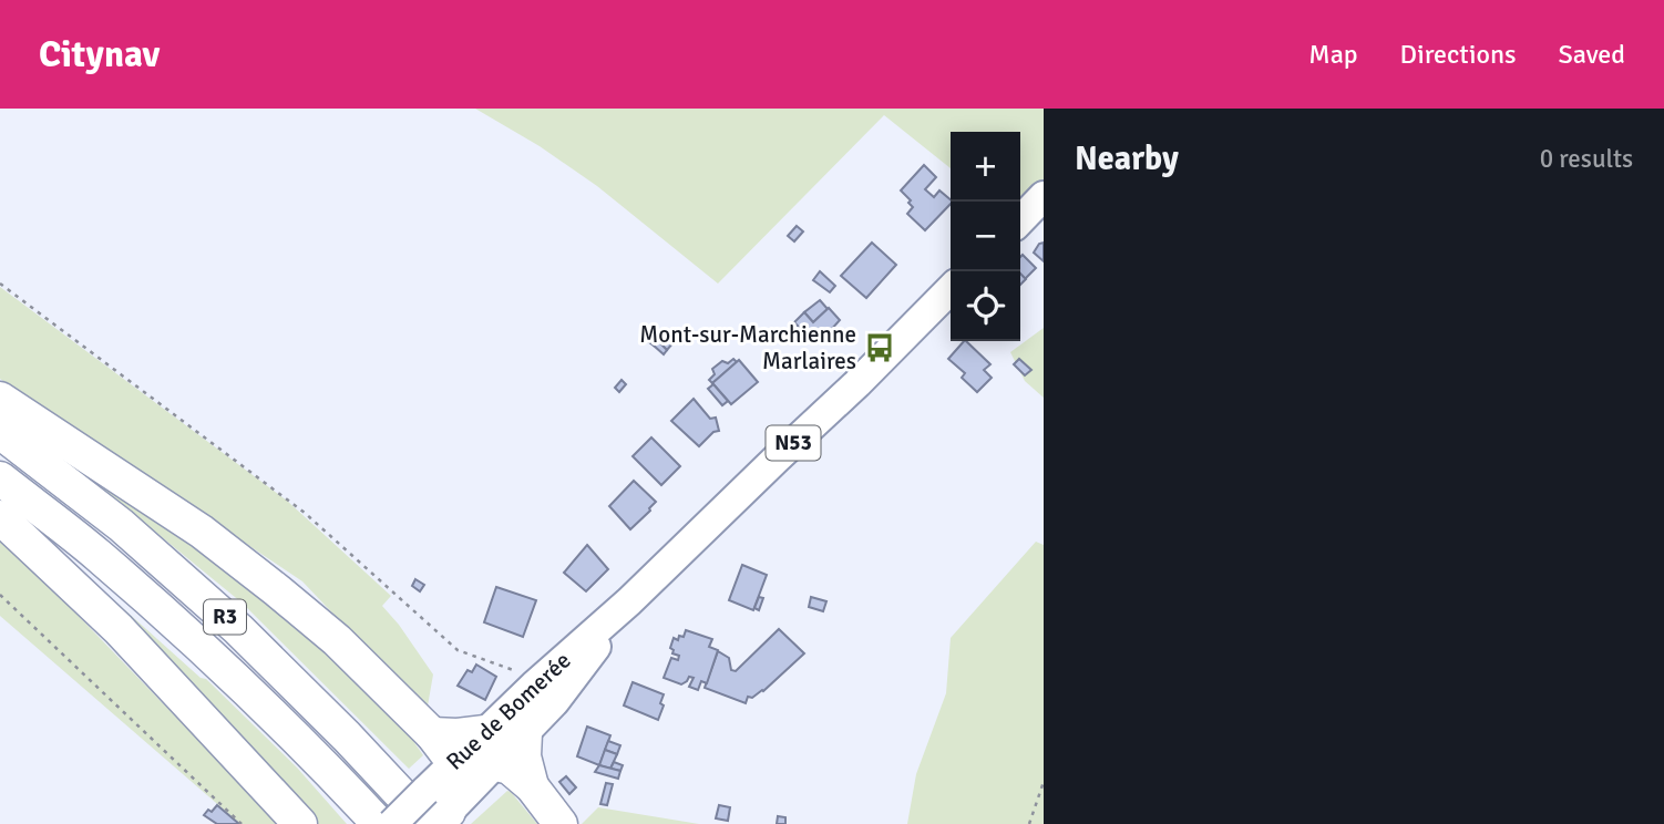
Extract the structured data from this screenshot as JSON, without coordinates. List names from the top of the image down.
{
  "streets": {
    "highway": ["R3"],
    "main road": ["N53", "Rue de Bomerée"]
  },
  "crossings": [
    ["R3", "Rue de Bomerée"]
  ],
  "places": {
    "bus stop": ["Mont-sur-Marchienne Marlaires"]
  },
  "page": {
    "header": "Citynav",
    "nav": ["Map", "Directions", "Saved"],
    "heading": ["Nearby", "0 results"],
    "map_buttons": ["+", "−"]
  }
}
